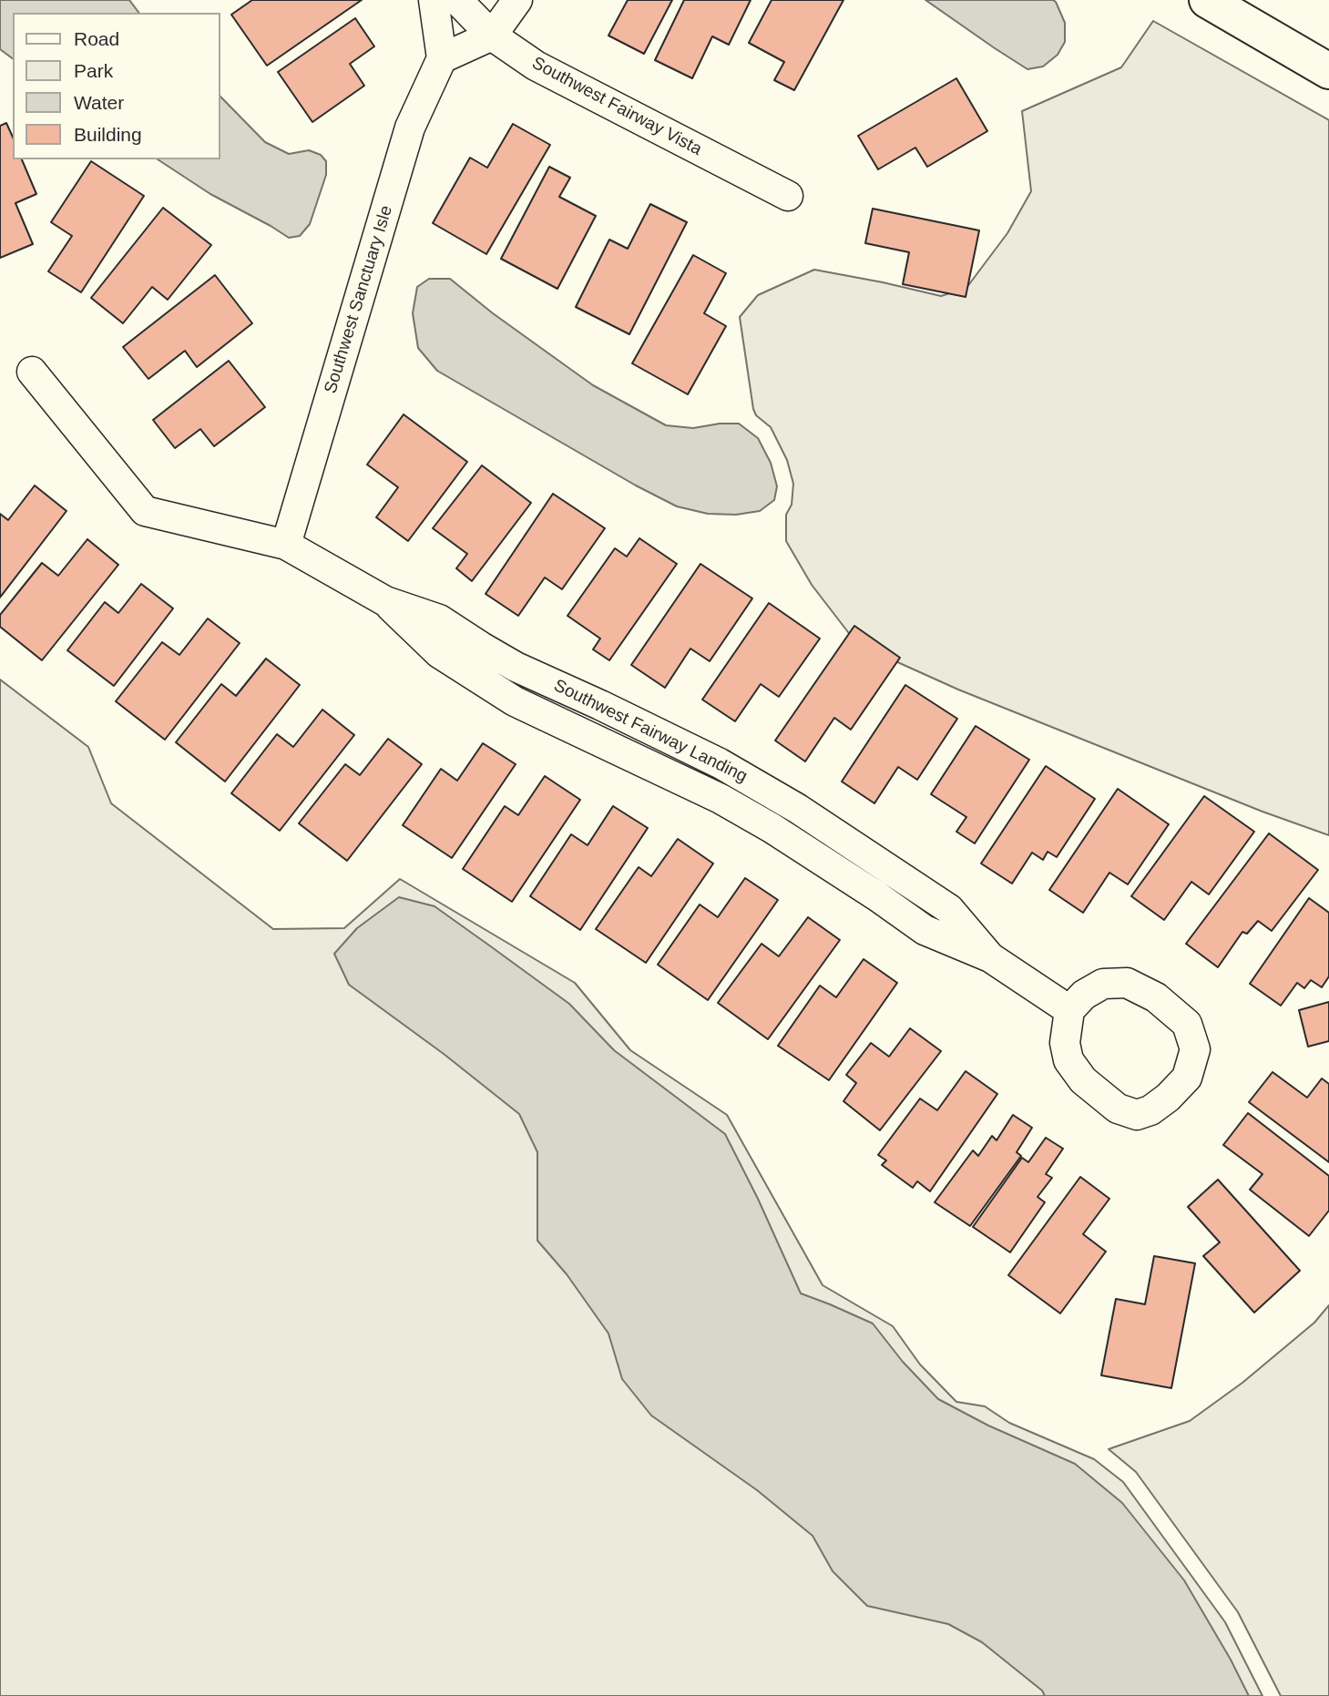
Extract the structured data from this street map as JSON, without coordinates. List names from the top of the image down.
{
  "streets": {
    "street": ["Southwest Fairway Vista", "Southwest Sanctuary Isle", "Southwest Fairway Landing"]
  },
  "crossings": [
    ["Southwest Sanctuary Isle", "Southwest Fairway Landing"]
  ],
  "legend": [
    "Road",
    "Park",
    "Water",
    "Building"
  ]
}
